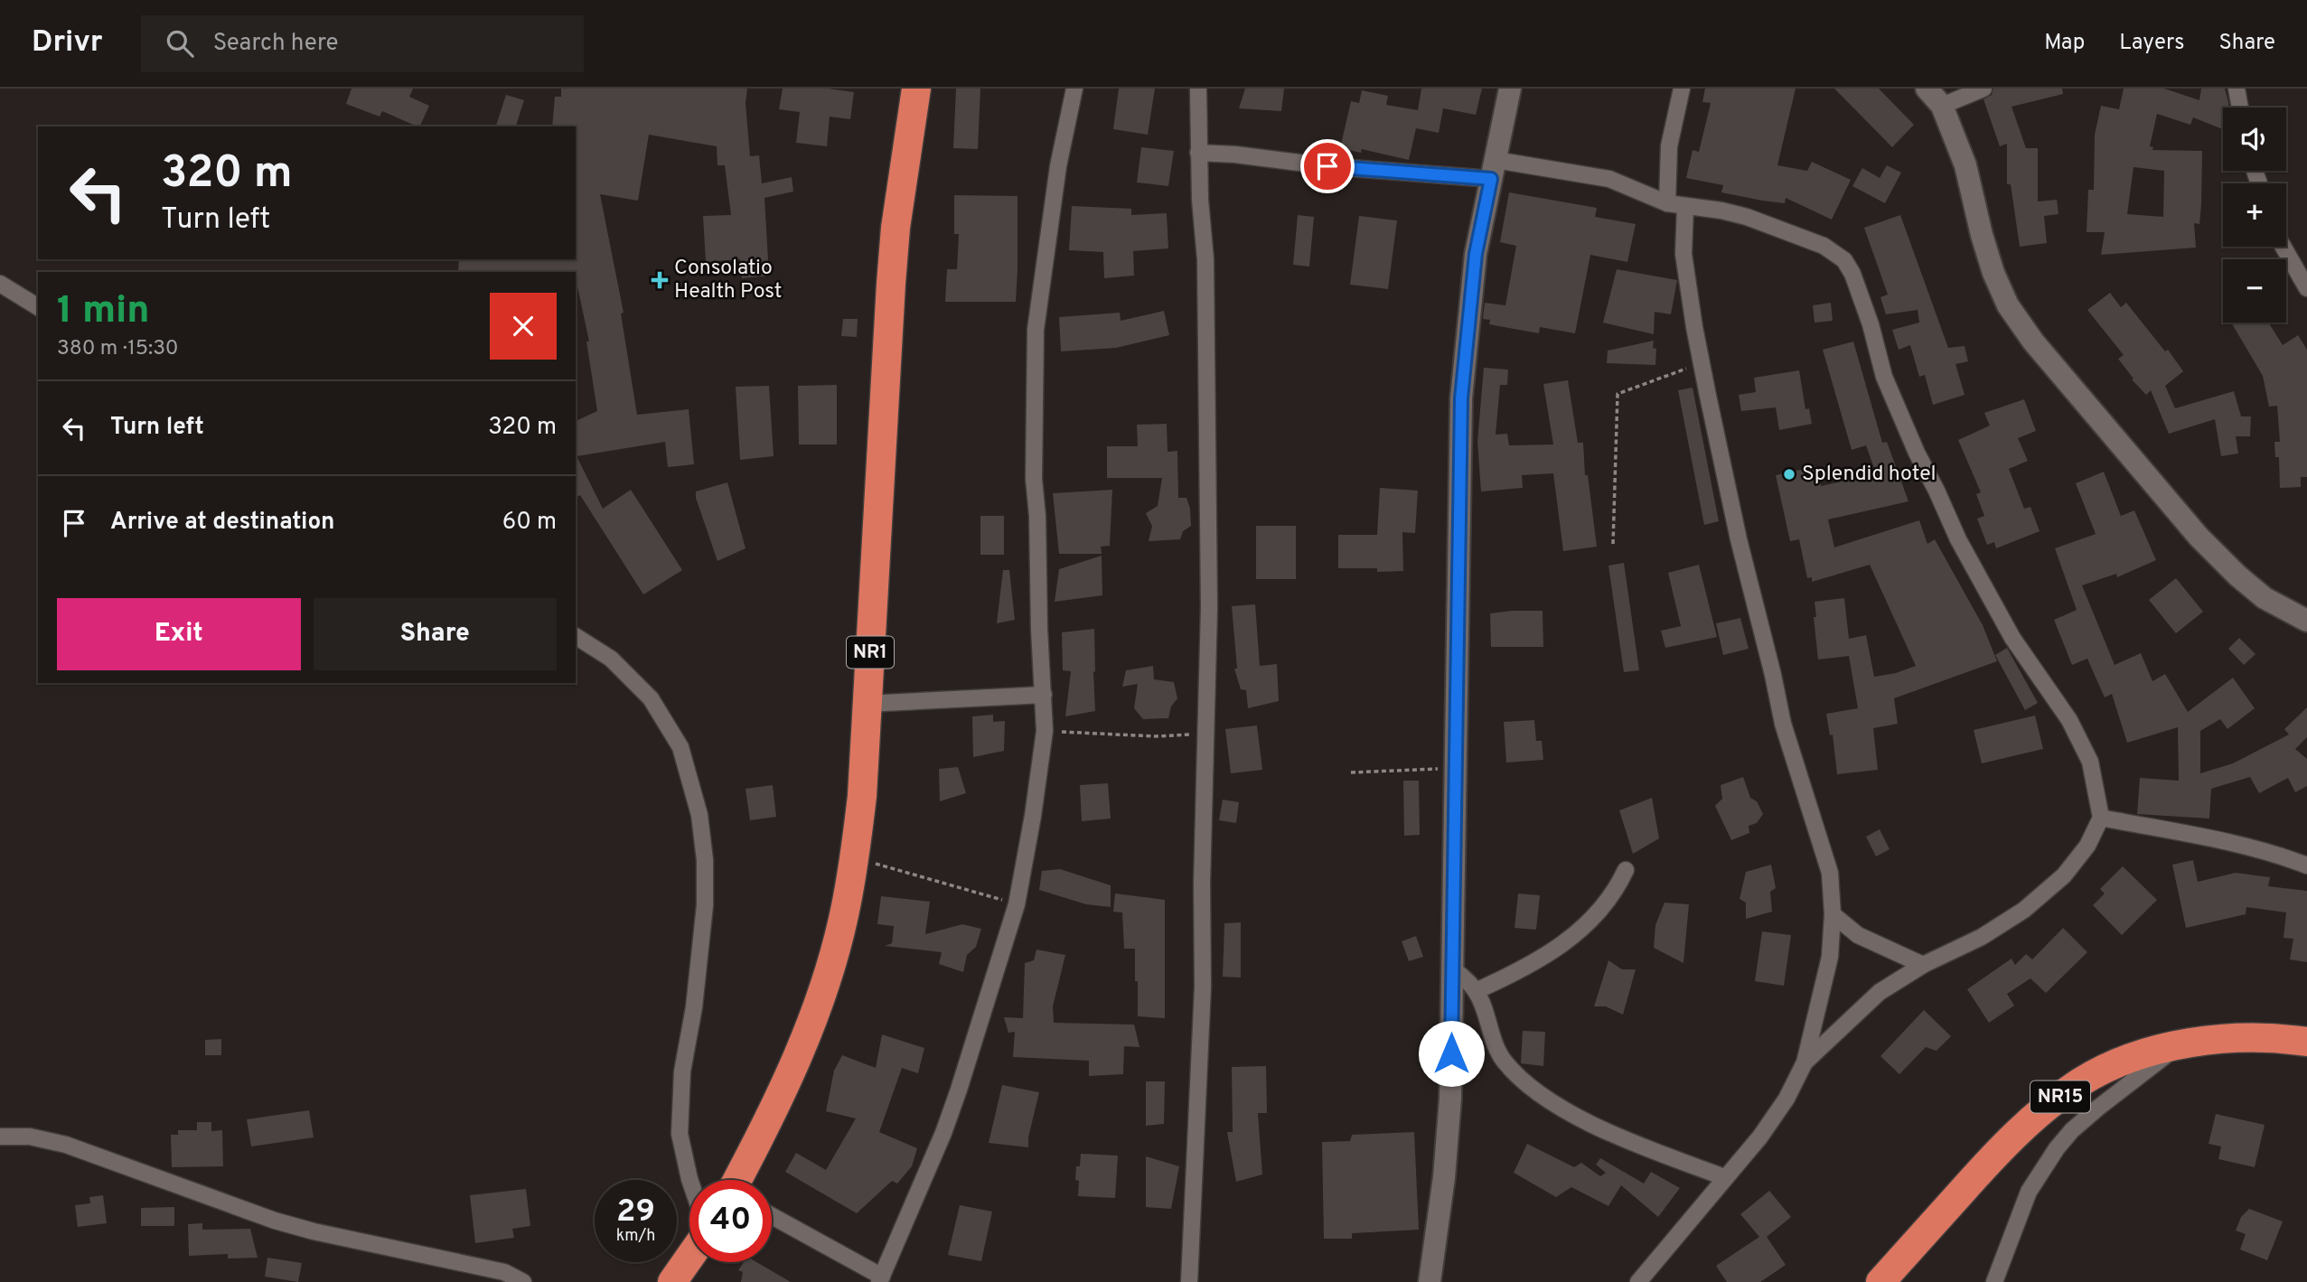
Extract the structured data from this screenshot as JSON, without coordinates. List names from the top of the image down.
{
  "streets": {
    "highway": ["NR1", "NR15"]
  },
  "places": {
    "health": ["Consolatio Health Post"],
    "other": ["Splendid hotel"]
  },
  "page": {
    "header": "Drivr",
    "search": "Search here",
    "nav": ["Map", "Layers", "Share"],
    "map_buttons": ["+", "−"],
    "turn": ["320 m", "Turn left"],
    "heading": ["1 min", "380 m · 15:30"],
    "list": [
      {
        "name": "Turn left",
        "value": "320 m"
      },
      {
        "name": "Arrive at destination",
        "value": "60 m"
      }
    ],
    "buttons": ["Exit", "Share"],
    "speed": "29 km/h",
    "limit": "40"
  }
}
